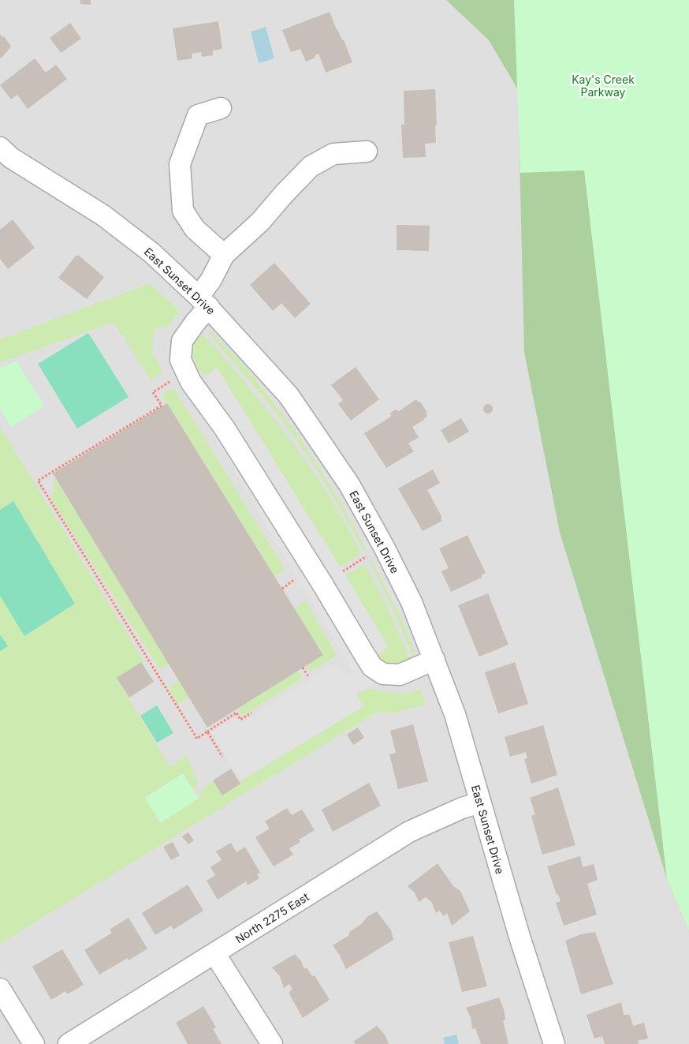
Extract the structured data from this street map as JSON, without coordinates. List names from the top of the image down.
{
  "streets": {
    "street": ["East Sunset Drive", "North 2275 East"]
  },
  "crossings": [
    ["East Sunset Drive", "North 2275 East"]
  ],
  "parks": ["Kay's Creek Parkway"]
}
